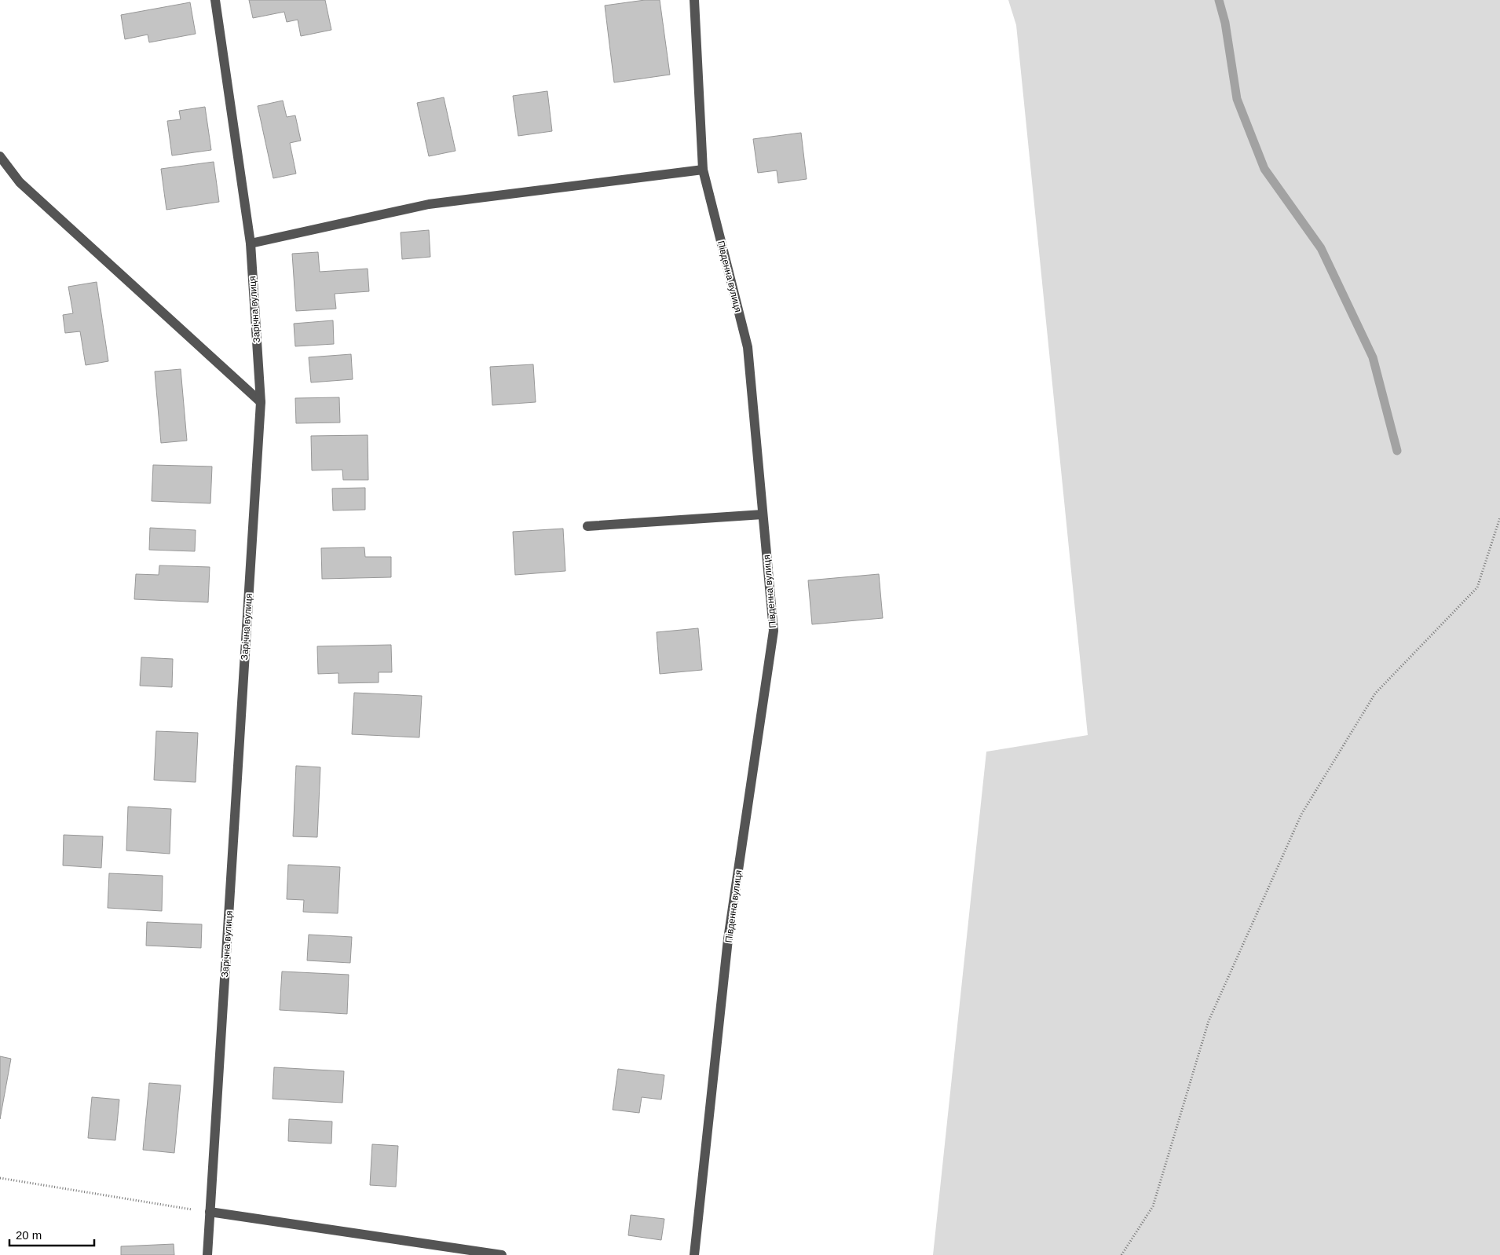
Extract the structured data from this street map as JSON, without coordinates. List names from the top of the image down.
{
  "streets": {
    "street": ["Південна вулиця", "Зарічна вулиця"]
  },
  "scale_bar": "20 m"
}
